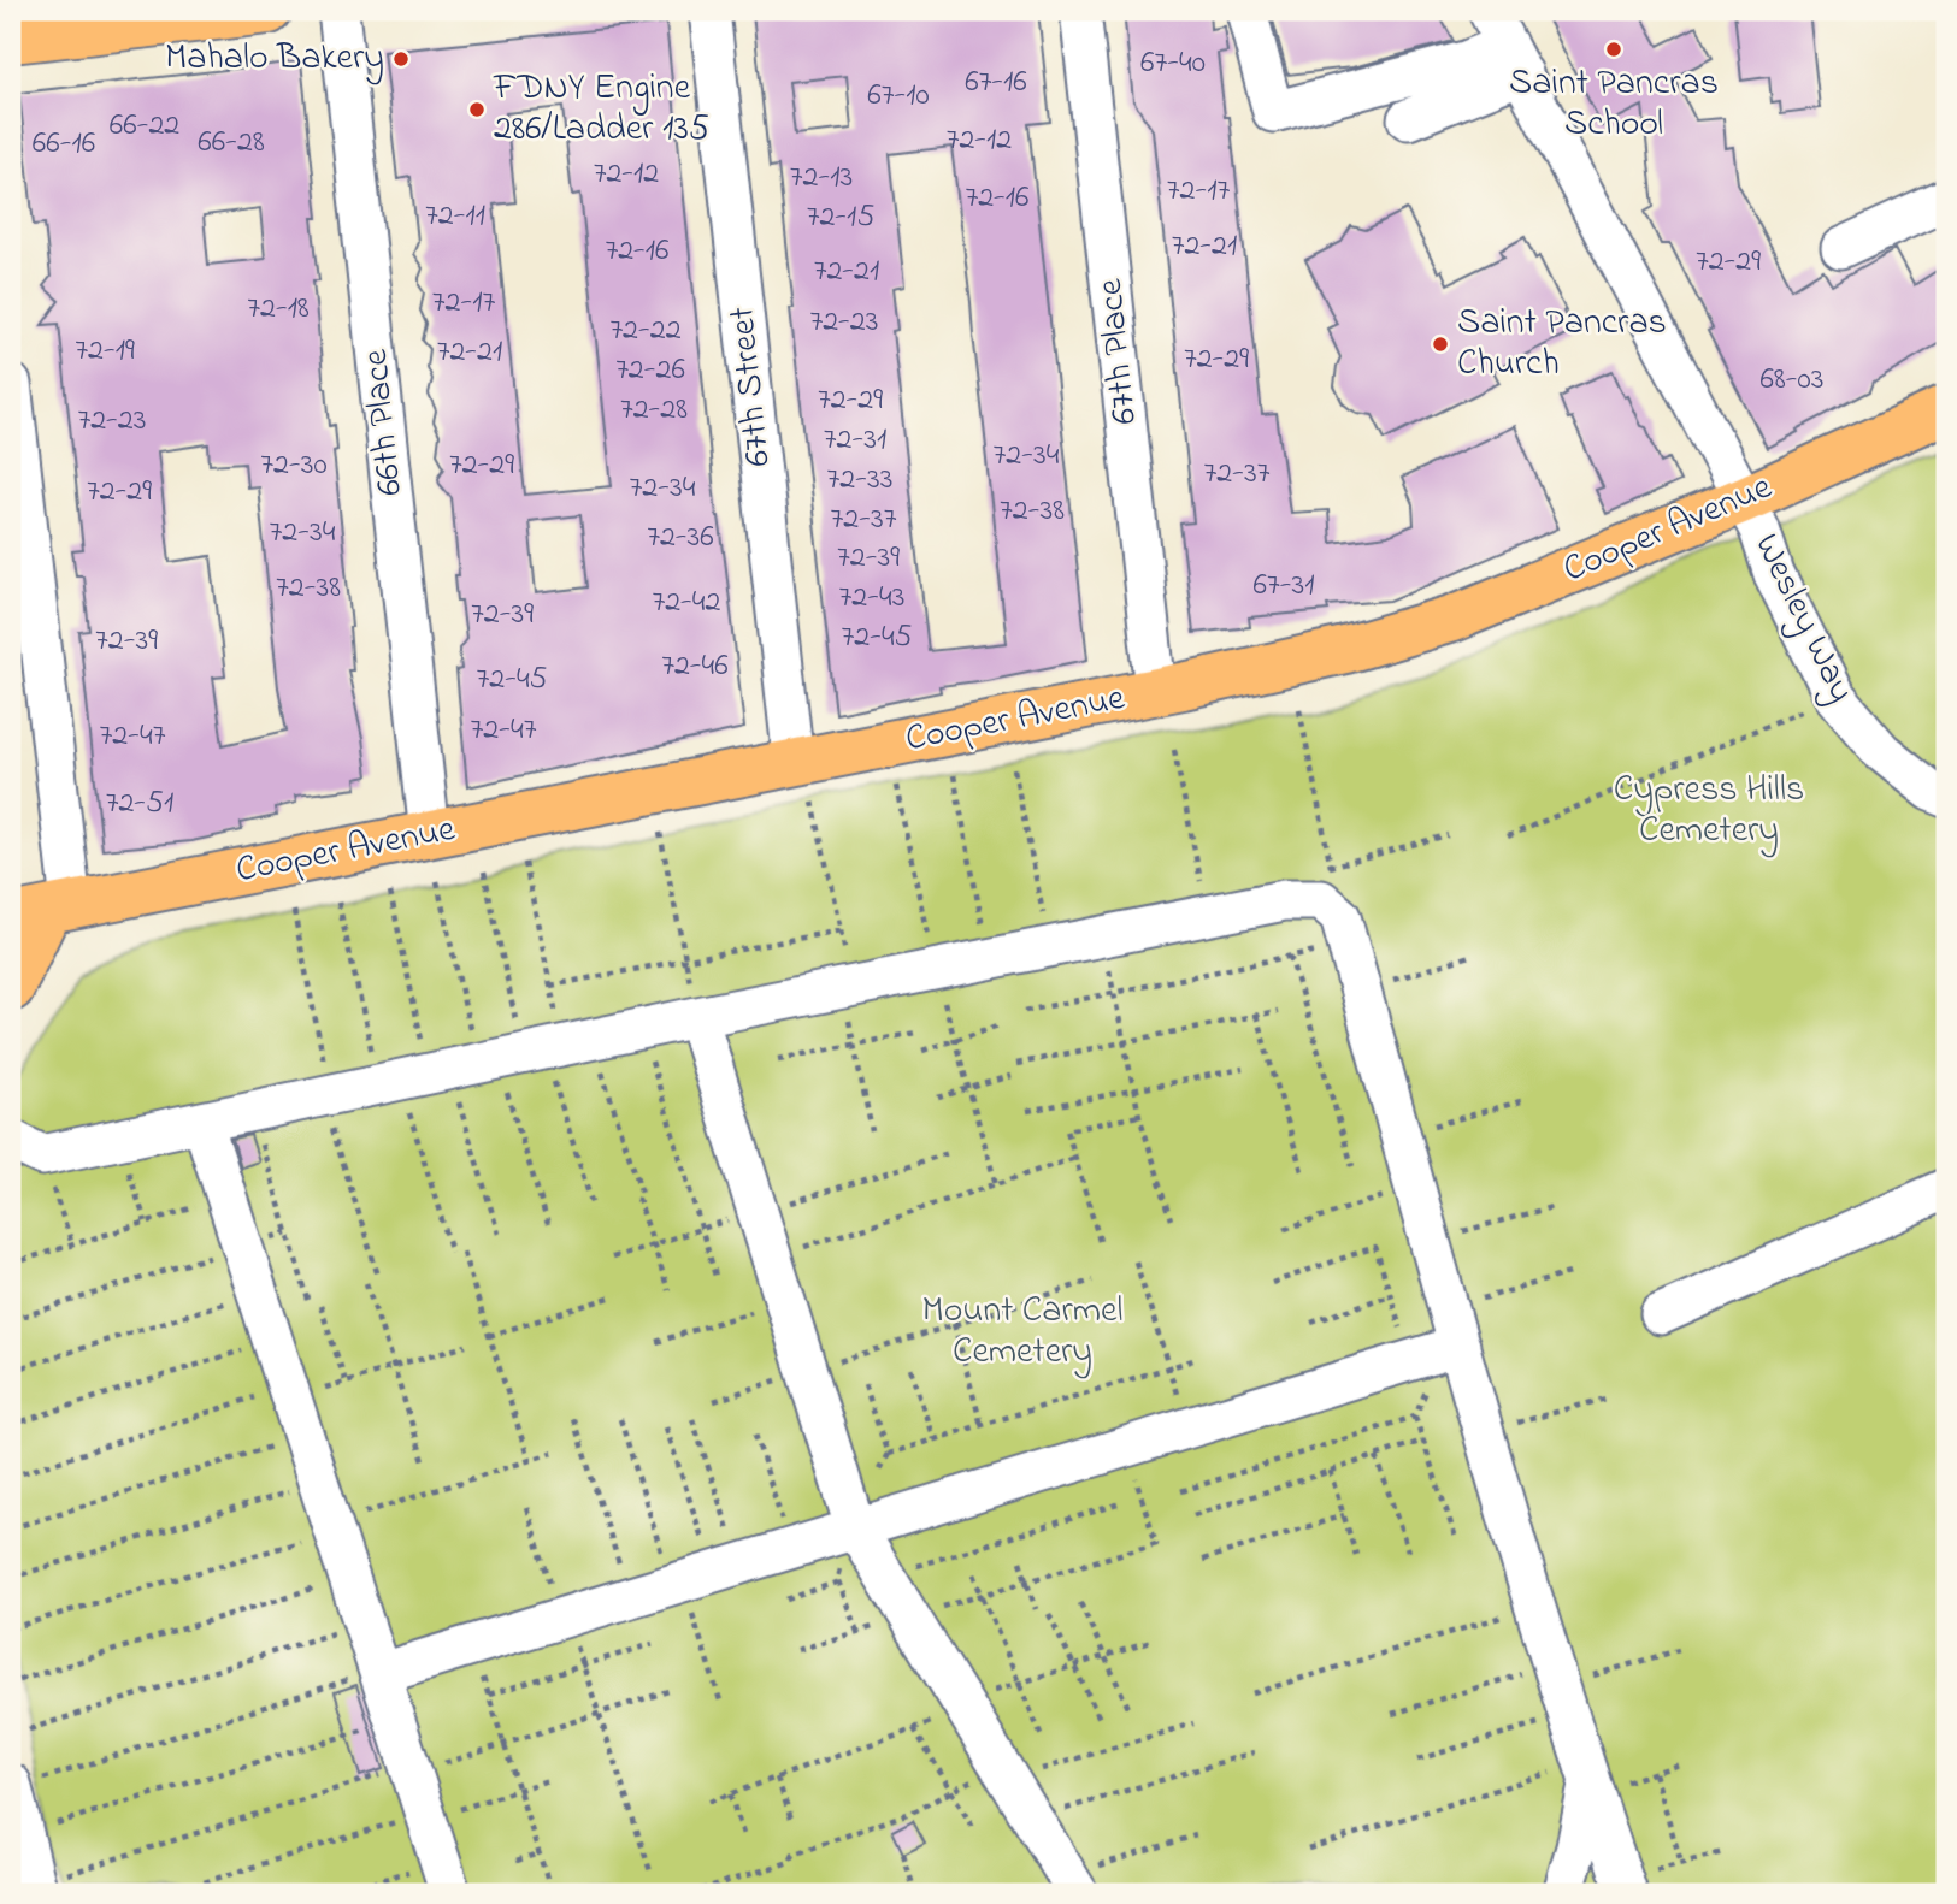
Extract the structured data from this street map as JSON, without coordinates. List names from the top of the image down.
{
  "streets": {
    "main road": ["Cooper Avenue"],
    "street": [
      "67th Place",
      "67th Street",
      "66th Place",
      "Wesley Way"
    ]
  },
  "crossings": [
    ["67th Place", "Cooper Avenue"],
    ["67th Street", "Cooper Avenue"],
    ["66th Place", "Cooper Avenue"],
    ["Cooper Avenue", "Wesley Way"]
  ],
  "parks": ["Cypress Hills Cemetery", "Mount Carmel Cemetery"],
  "places": [
    "Saint Pancras School",
    "Mahalo Bakery",
    "FDNY Engine 286/Ladder 135",
    "Saint Pancras Church"
  ],
  "house_numbers": [
    "67-40",
    "67-16",
    "67-10",
    "66-22",
    "72-12",
    "66-28",
    "66-16",
    "72-12",
    "72-13",
    "72-17",
    "72-16",
    "72-11",
    "72-15",
    "72-21",
    "72-16",
    "72-29",
    "72-21",
    "72-17",
    "72-18",
    "72-23",
    "72-22",
    "72-19",
    "72-21",
    "72-29",
    "72-26",
    "68-03",
    "72-29",
    "72-28",
    "72-23",
    "72-31",
    "72-34",
    "72-30",
    "72-29",
    "72-37",
    "72-33",
    "72-34",
    "72-29",
    "72-38",
    "72-37",
    "72-34",
    "72-36",
    "72-39",
    "67-31",
    "72-38",
    "72-43",
    "72-42",
    "72-39",
    "72-45",
    "72-39",
    "72-46",
    "72-45",
    "72-47",
    "72-47",
    "72-51"
  ]
}
